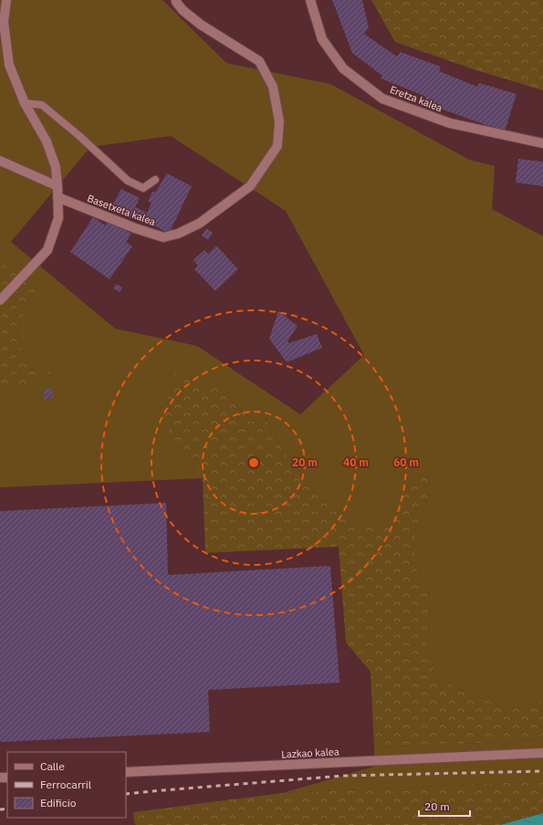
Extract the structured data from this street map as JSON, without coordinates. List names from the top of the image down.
{
  "streets": {
    "street": ["Eretza kalea", "Basetxeta kalea", "Lazkao kalea"]
  },
  "legend": ["Calle", "Ferrocarril", "Edificio"],
  "scale_bar": "20 m",
  "rings": ["20 m", "40 m", "60 m"]
}
